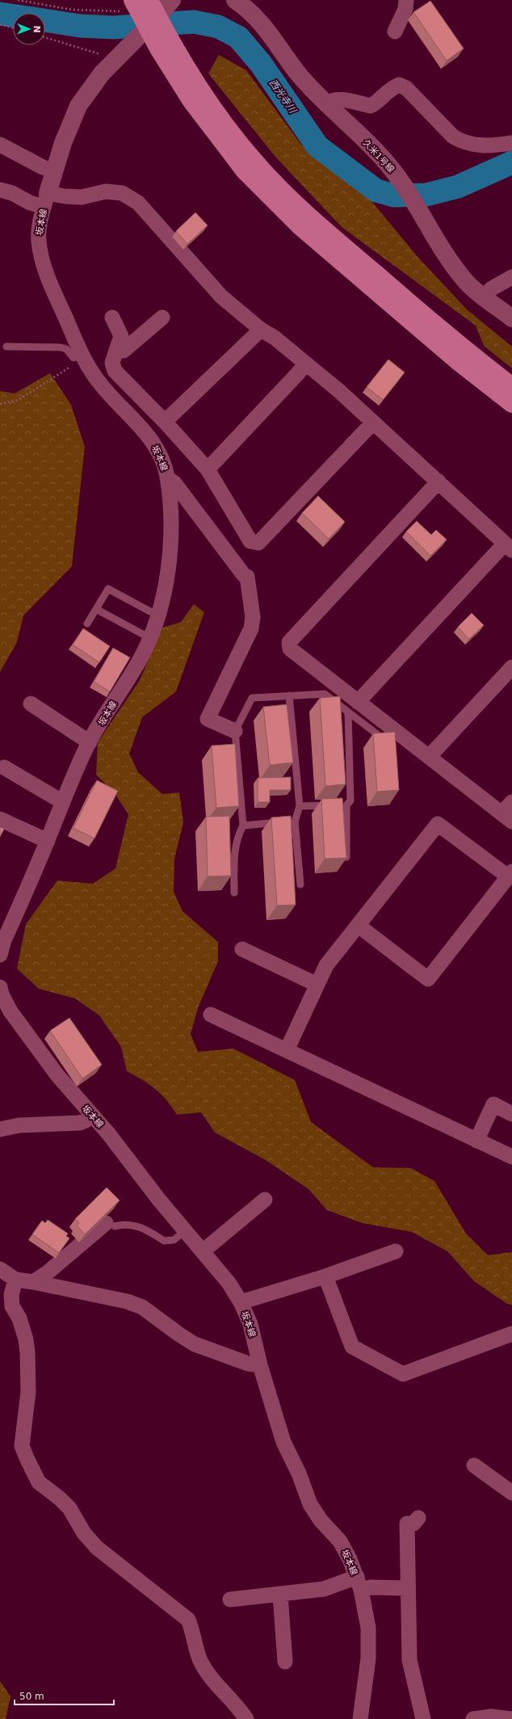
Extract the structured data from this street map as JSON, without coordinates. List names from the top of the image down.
{
  "streets": {
    "street": ["久米1号線", "坂本線"]
  },
  "water": ["西光寺川"],
  "scale_bar": "50 m",
  "north": "right"
}
